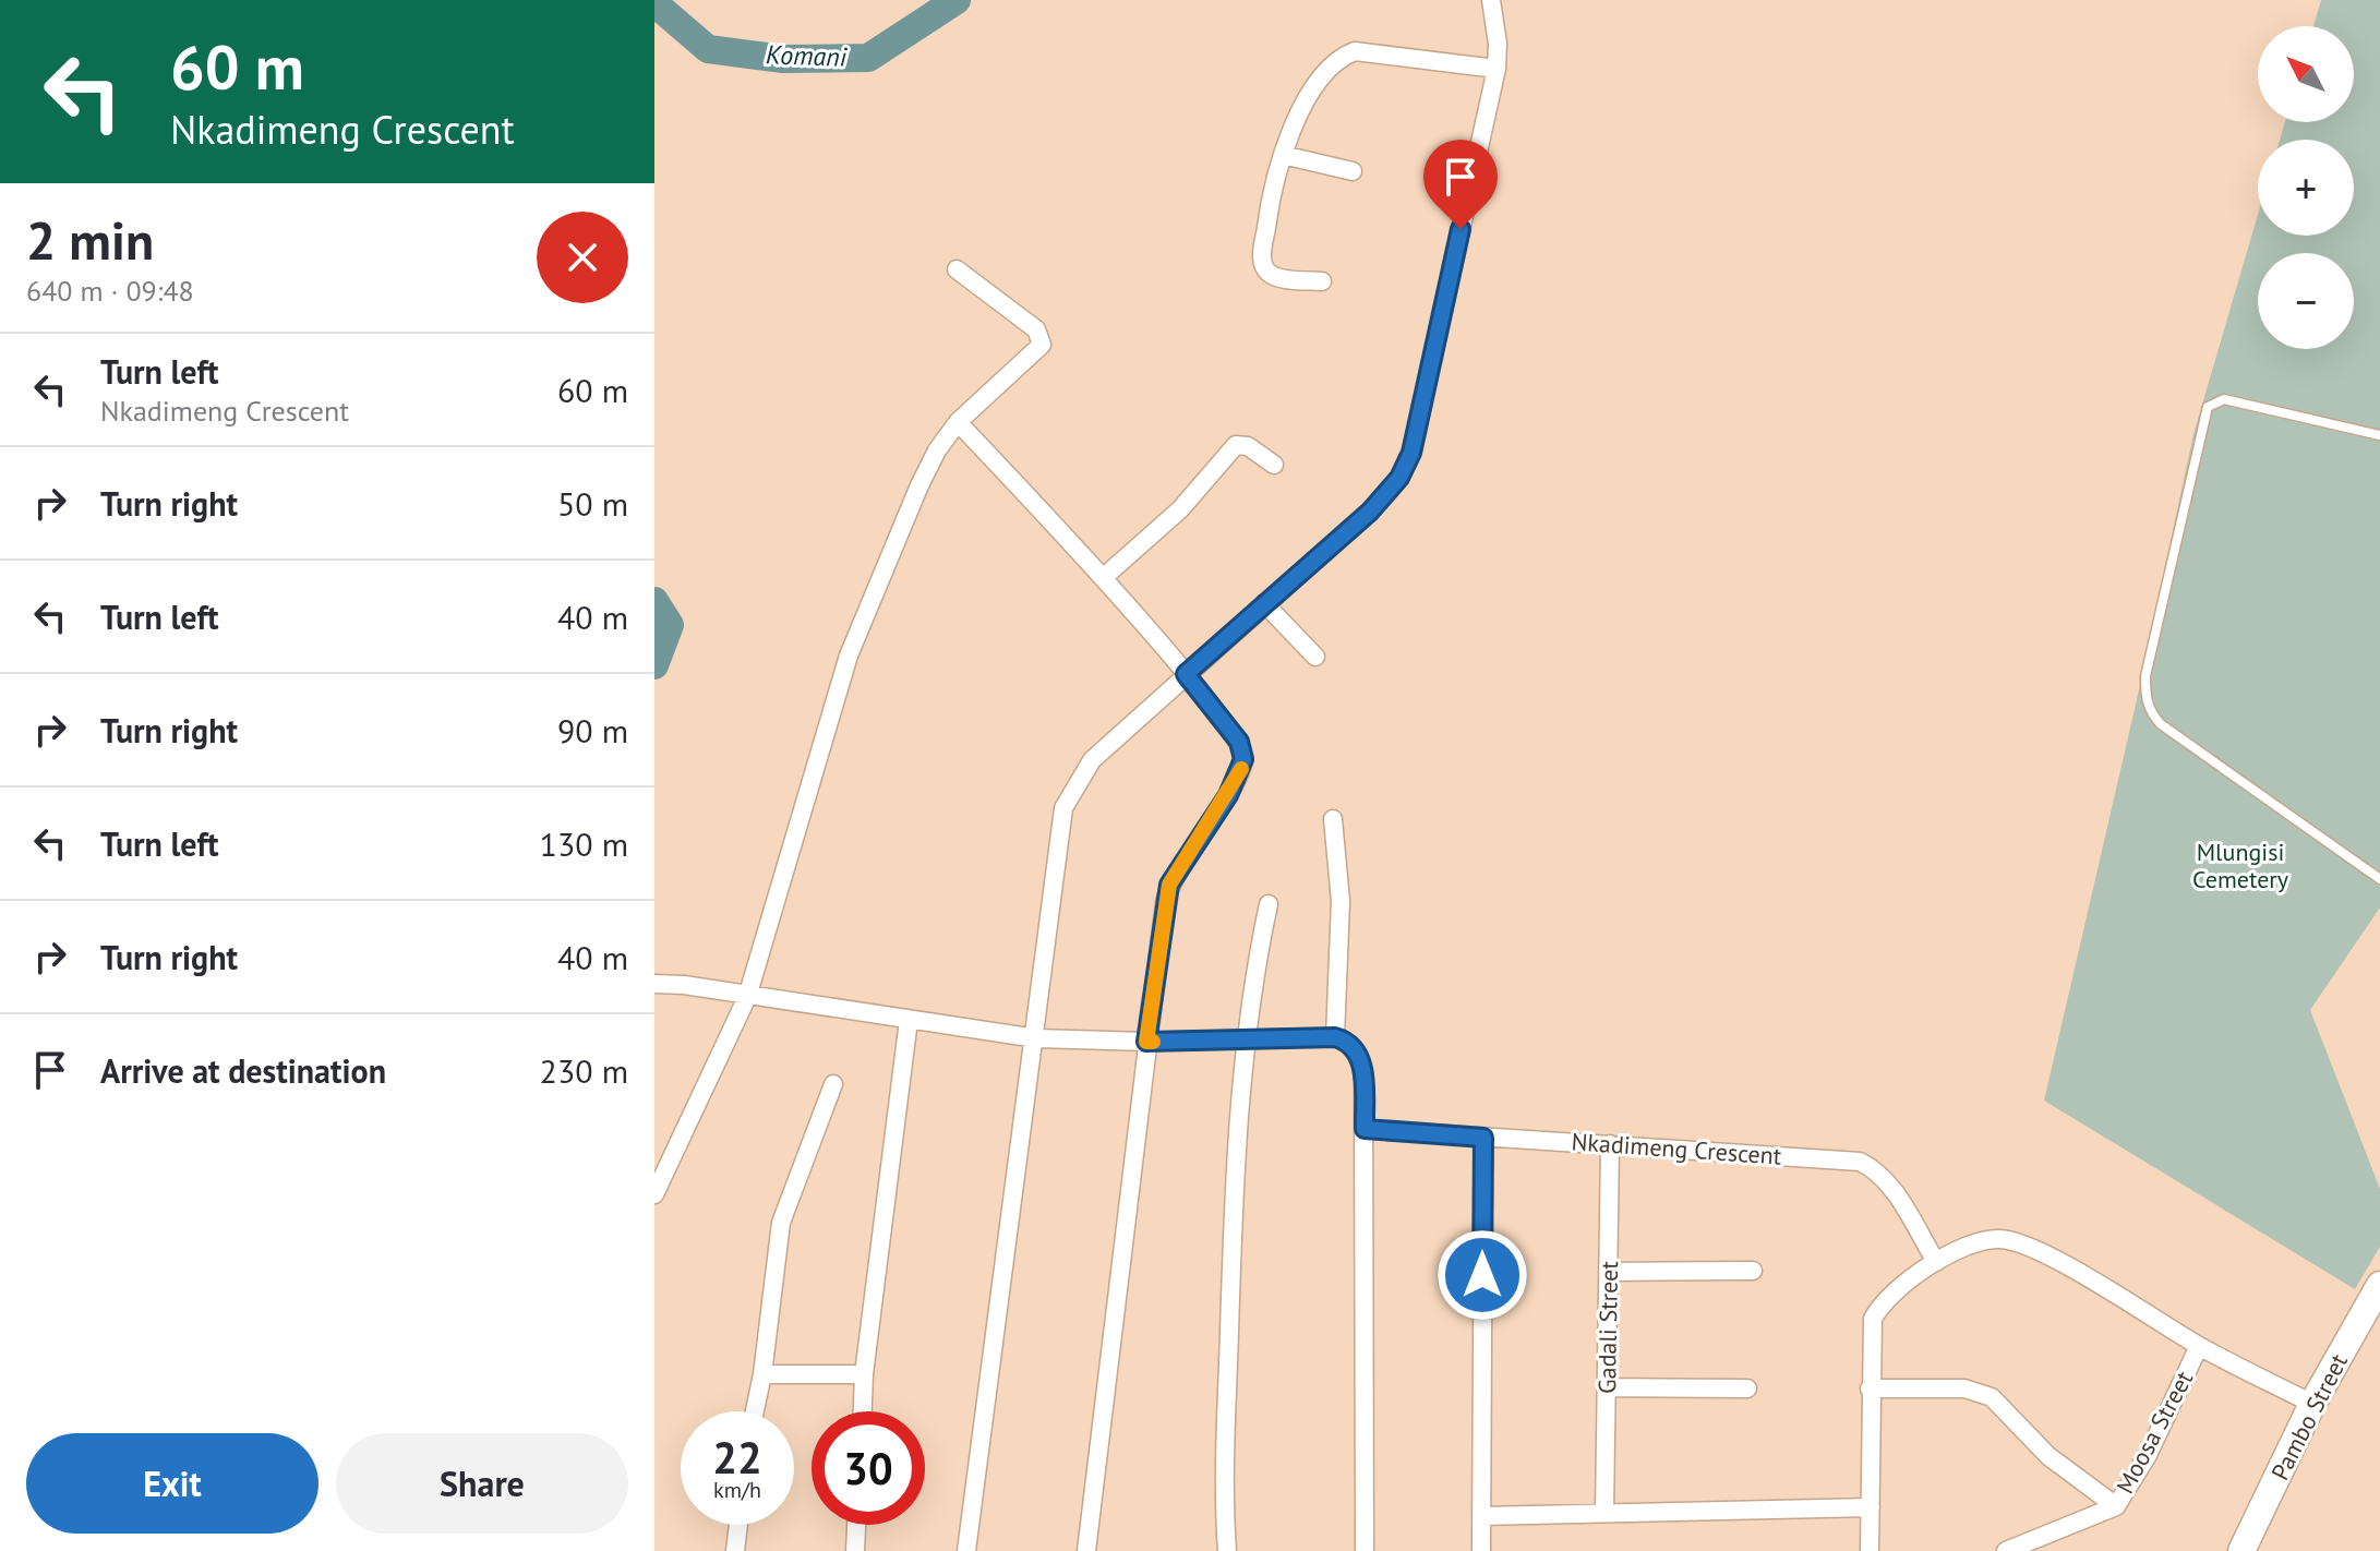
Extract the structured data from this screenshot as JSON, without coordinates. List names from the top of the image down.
{
  "streets": {
    "street": [
      "Nkadimeng Crescent",
      "Gadali Street",
      "Pambo Street",
      "Moosa Street"
    ]
  },
  "crossings": [
    ["Nkadimeng Crescent", "Gadali Street"]
  ],
  "water": ["Komani"],
  "parks": ["Mlungisi Cemetery"],
  "north": "top left",
  "page": {
    "turn": ["60 m", "Nkadimeng Crescent"],
    "map_buttons": ["+", "−"],
    "heading": ["2 min", "640 m · 09:48"],
    "list": [
      {
        "name": "Turn left",
        "note": "Nkadimeng Crescent",
        "value": "60 m"
      },
      {
        "name": "Turn right",
        "value": "50 m"
      },
      {
        "name": "Turn left",
        "value": "40 m"
      },
      {
        "name": "Turn right",
        "value": "90 m"
      },
      {
        "name": "Turn left",
        "value": "130 m"
      },
      {
        "name": "Turn right",
        "value": "40 m"
      },
      {
        "name": "Arrive at destination",
        "value": "230 m"
      }
    ],
    "speed": "22 km/h",
    "limit": "30",
    "buttons": ["Exit", "Share"]
  }
}
